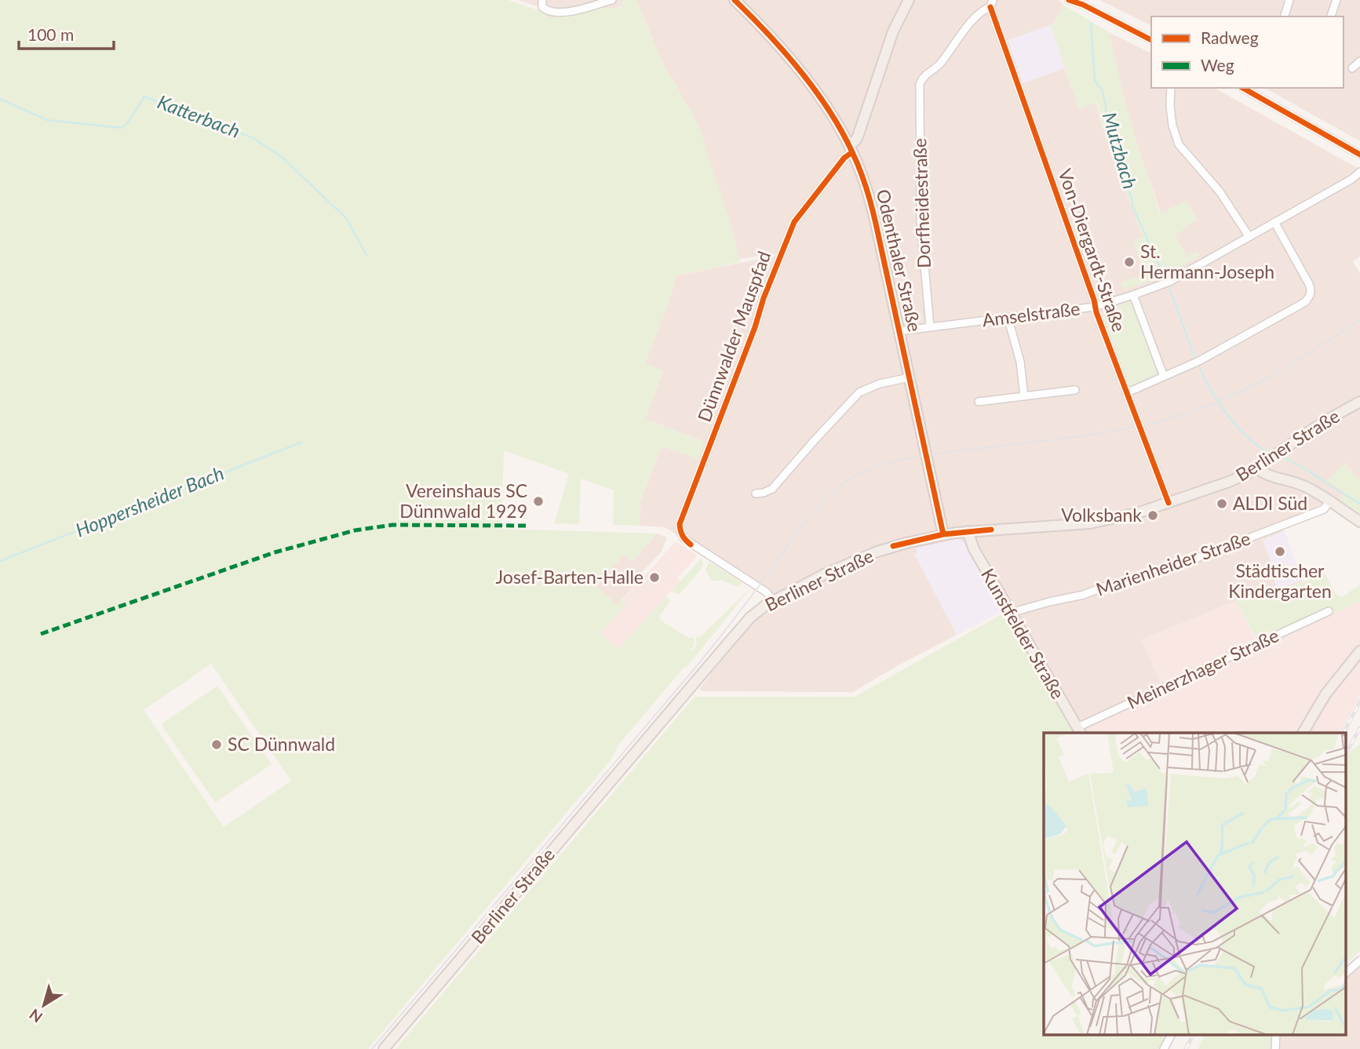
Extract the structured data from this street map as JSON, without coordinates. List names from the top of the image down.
{
  "streets": {
    "main road": [
      "Odenthaler Straße",
      "Dünnwalder Mauspfad",
      "Berliner Straße",
      "Kunstfelder Straße"
    ],
    "street": [
      "Dorfheidestraße",
      "Von-Diergardt-Straße",
      "Amselstraße",
      "Marienheider Straße",
      "Meinerzhager Straße"
    ]
  },
  "crossings": [
    ["Dorfheidestraße", "Von-Diergardt-Straße"],
    ["Dorfheidestraße", "Amselstraße"],
    ["Von-Diergardt-Straße", "Amselstraße"],
    ["Von-Diergardt-Straße", "Berliner Straße"],
    ["Odenthaler Straße", "Amselstraße"],
    ["Odenthaler Straße", "Dünnwalder Mauspfad"],
    ["Odenthaler Straße", "Berliner Straße"],
    ["Dünnwalder Mauspfad", "Berliner Straße"],
    ["Berliner Straße", "Kunstfelder Straße"],
    ["Marienheider Straße", "Kunstfelder Straße"],
    ["Kunstfelder Straße", "Meinerzhager Straße"]
  ],
  "water": ["Katterbach", "Mutzbach", "Hoppersheider Bach"],
  "places": [
    "St. Hermann-Joseph",
    "Vereinshaus SC Dünnwald 1929",
    "ALDI Süd",
    "Volksbank",
    "Städtischer Kindergarten",
    "Josef-Barten-Halle",
    "SC Dünnwald"
  ],
  "legend": ["Radweg", "Weg"],
  "scale_bar": "100 m",
  "north": "bottom left"
}
